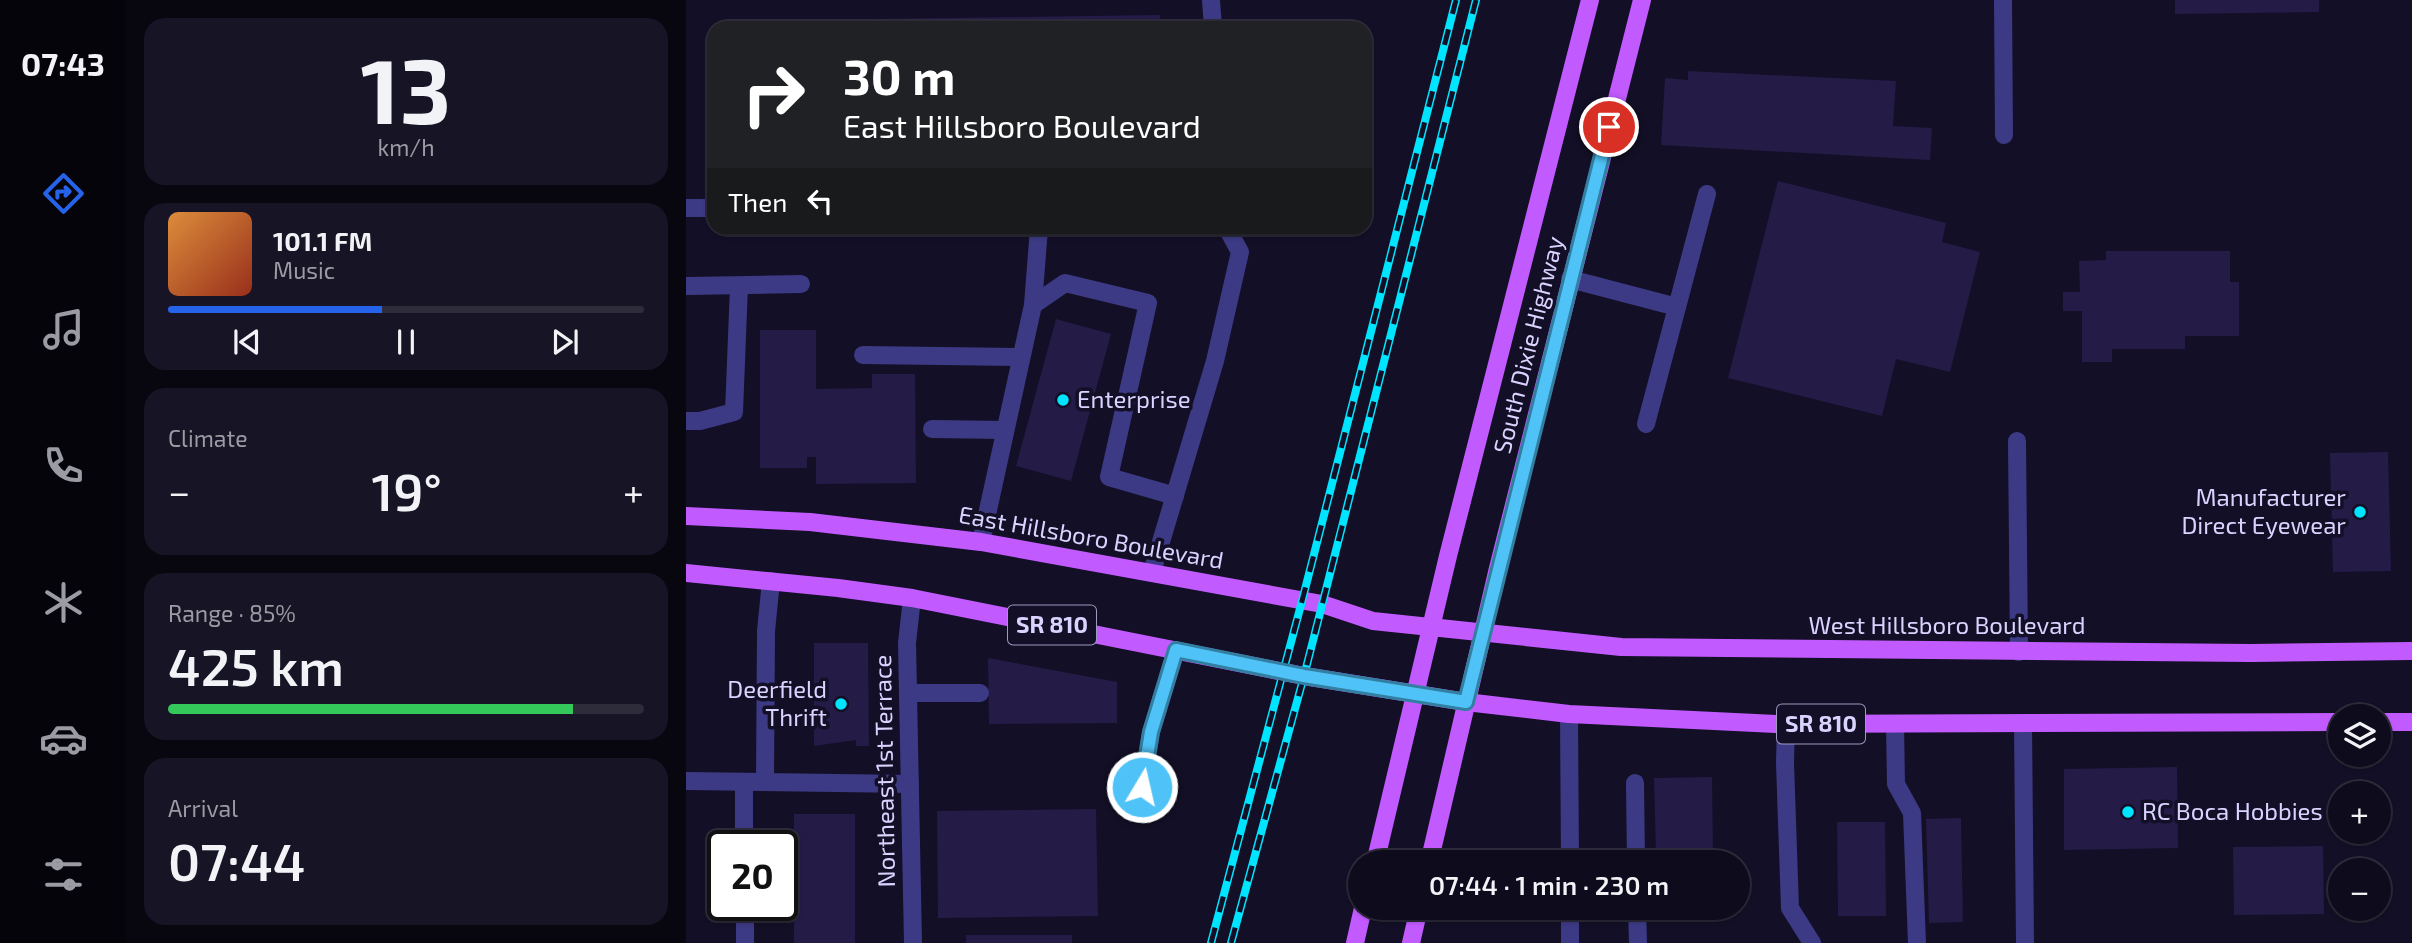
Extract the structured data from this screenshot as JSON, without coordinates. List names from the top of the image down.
{
  "streets": {
    "main road": [
      "South Dixie Highway",
      "East Hillsboro Boulevard",
      "SR 810",
      "West Hillsboro Boulevard"
    ],
    "street": ["Northeast 1st Terrace"]
  },
  "crossings": [
    ["South Dixie Highway", "East Hillsboro Boulevard"],
    ["South Dixie Highway", "SR 810"],
    ["South Dixie Highway", "West Hillsboro Boulevard"],
    ["East Hillsboro Boulevard", "West Hillsboro Boulevard"],
    ["SR 810", "Northeast 1st Terrace"]
  ],
  "places": [
    "Enterprise",
    "Manufacturer Direct Eyewear",
    "Deerfield Thrift",
    "RC Boca Hobbies"
  ],
  "page": {
    "tabs": "07:43",
    "tile": [
      ["13", "km/h"],
      "Climate",
      ["Range · 85%", "425 km"],
      ["Arrival", "07:44"]
    ],
    "turn": ["30 m", "East Hillsboro Boulevard"],
    "then": "Then",
    "song": ["101.1 FM", "Music"],
    "heat": ["−", "19°", "+"],
    "map_buttons": ["+", "−"],
    "limit": "20",
    "trip": "07:44 · 1 min · 230 m"
  }
}
